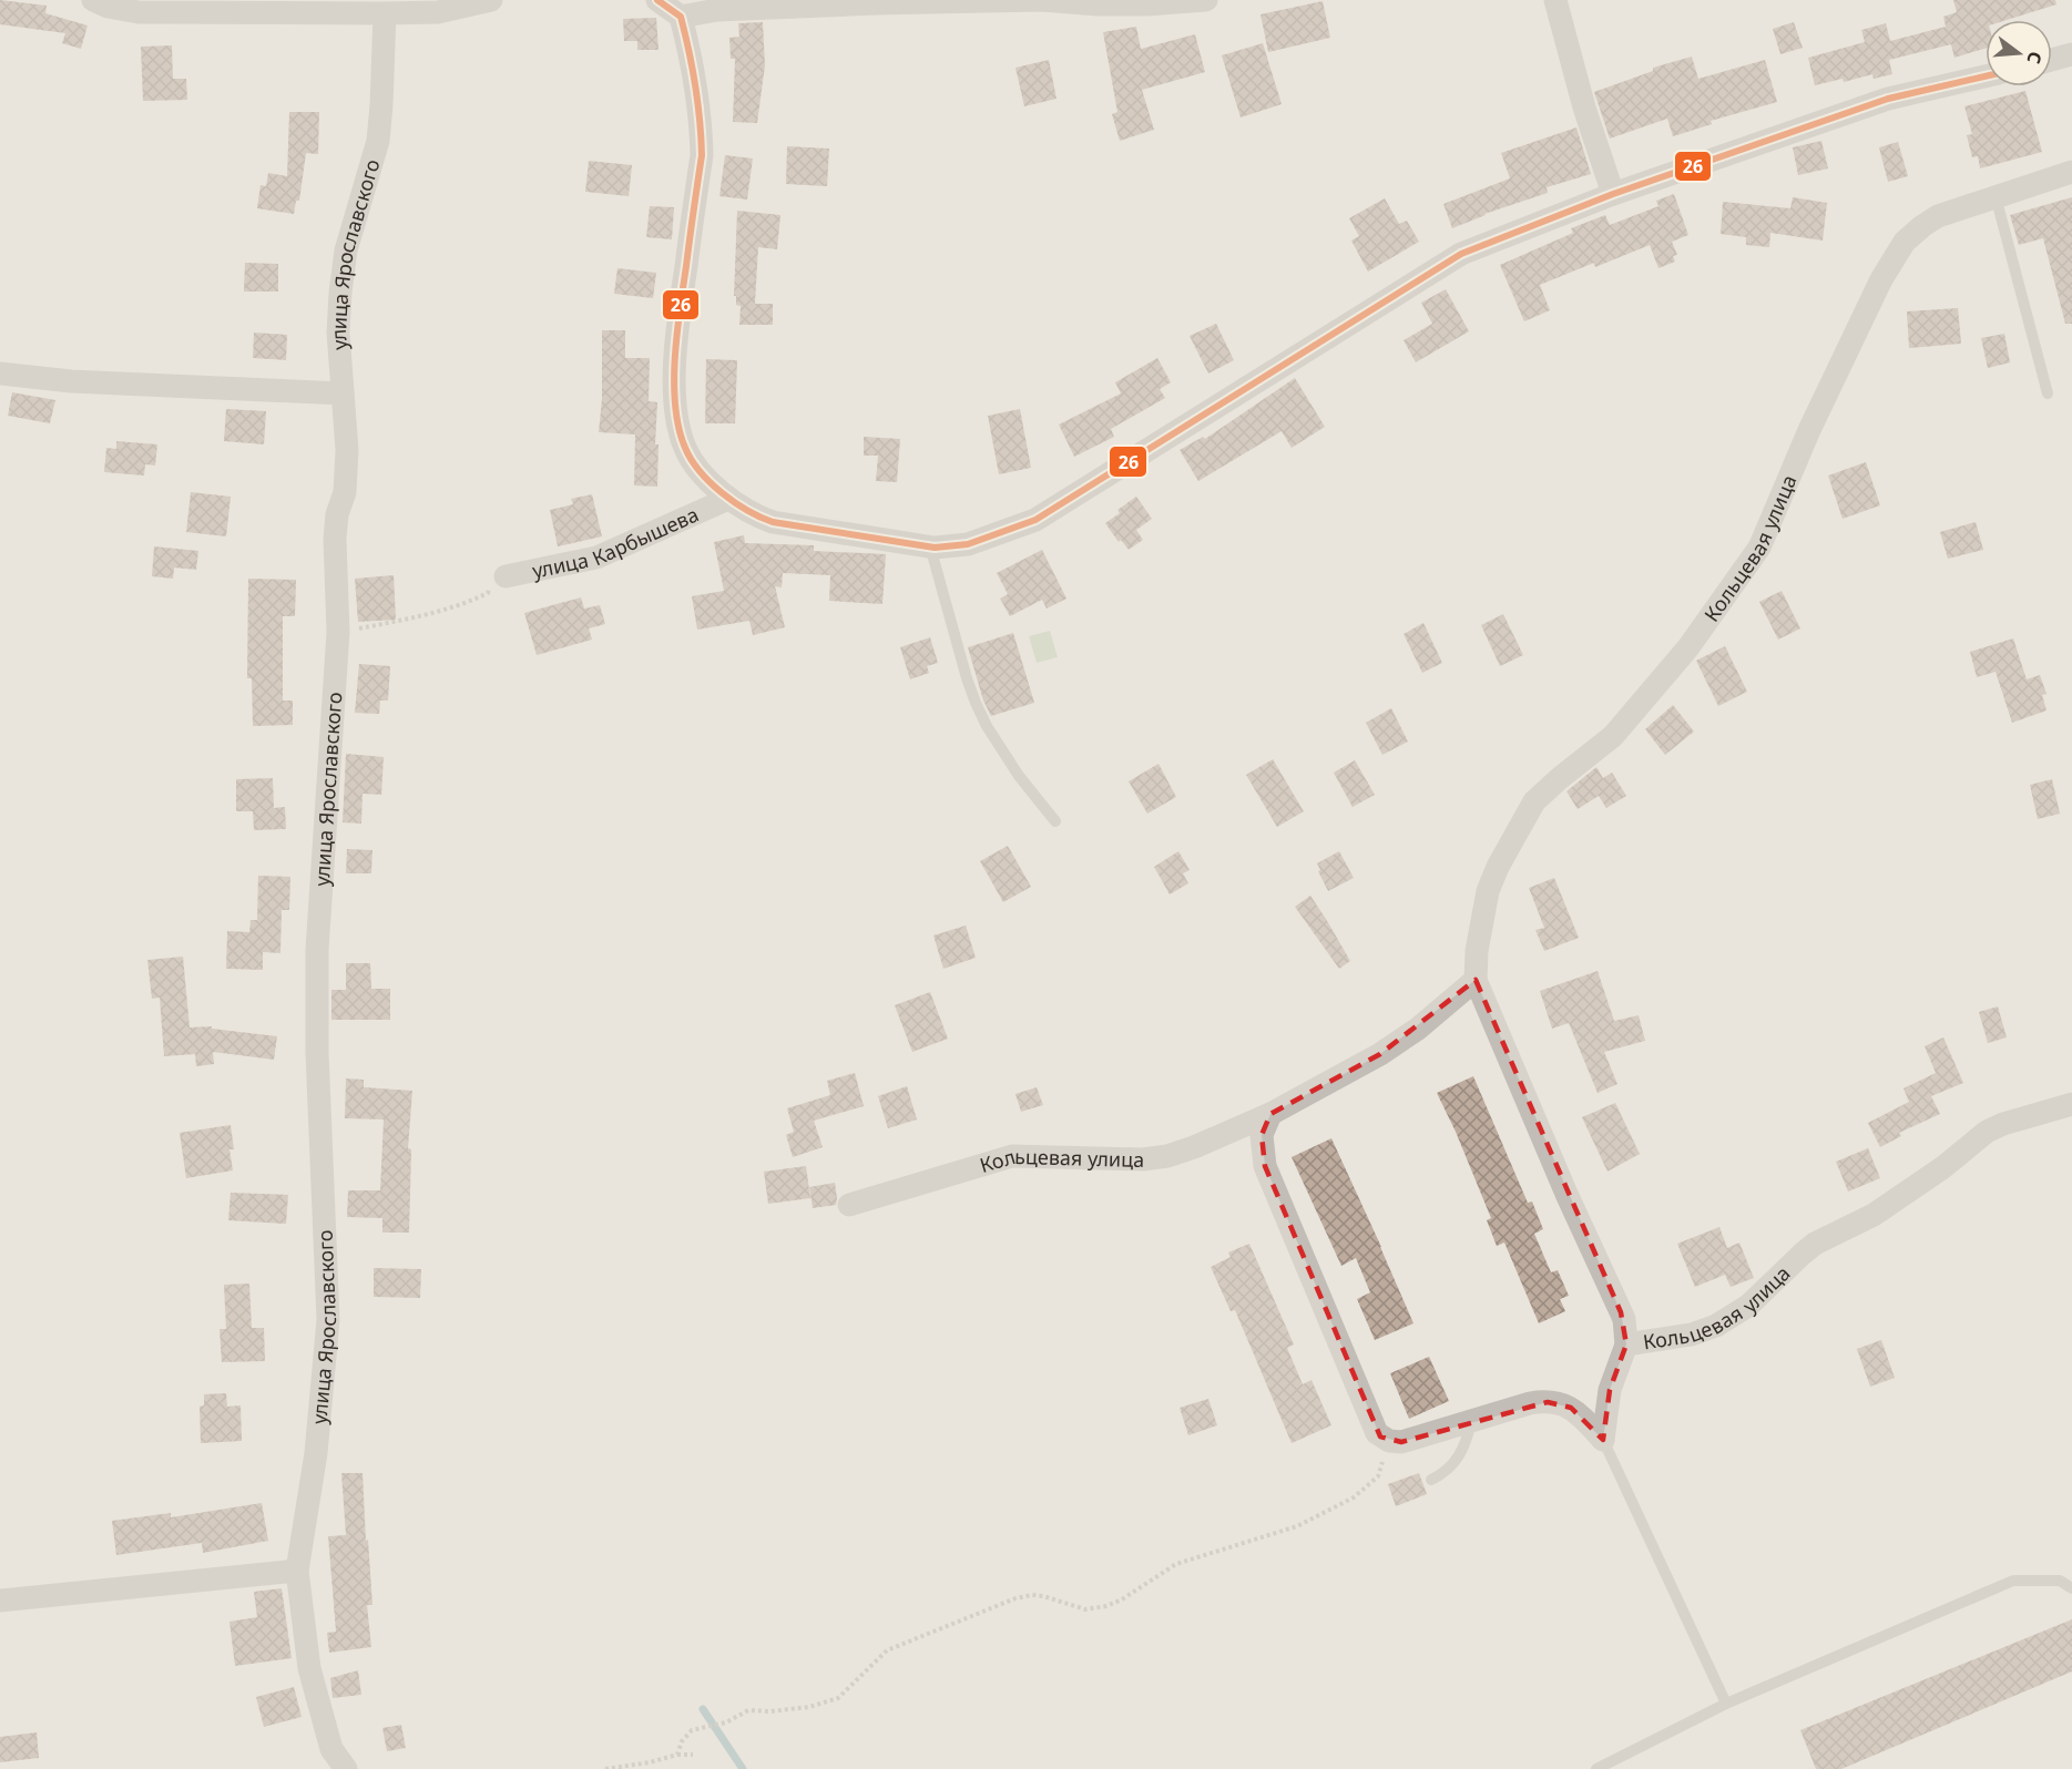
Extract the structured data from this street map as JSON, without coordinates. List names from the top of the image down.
{
  "streets": {
    "street": ["улица Ярославского", "улица Карбышева", "Кольцевая улица"]
  },
  "lines": ["transit line 26"],
  "north": "right"
}
